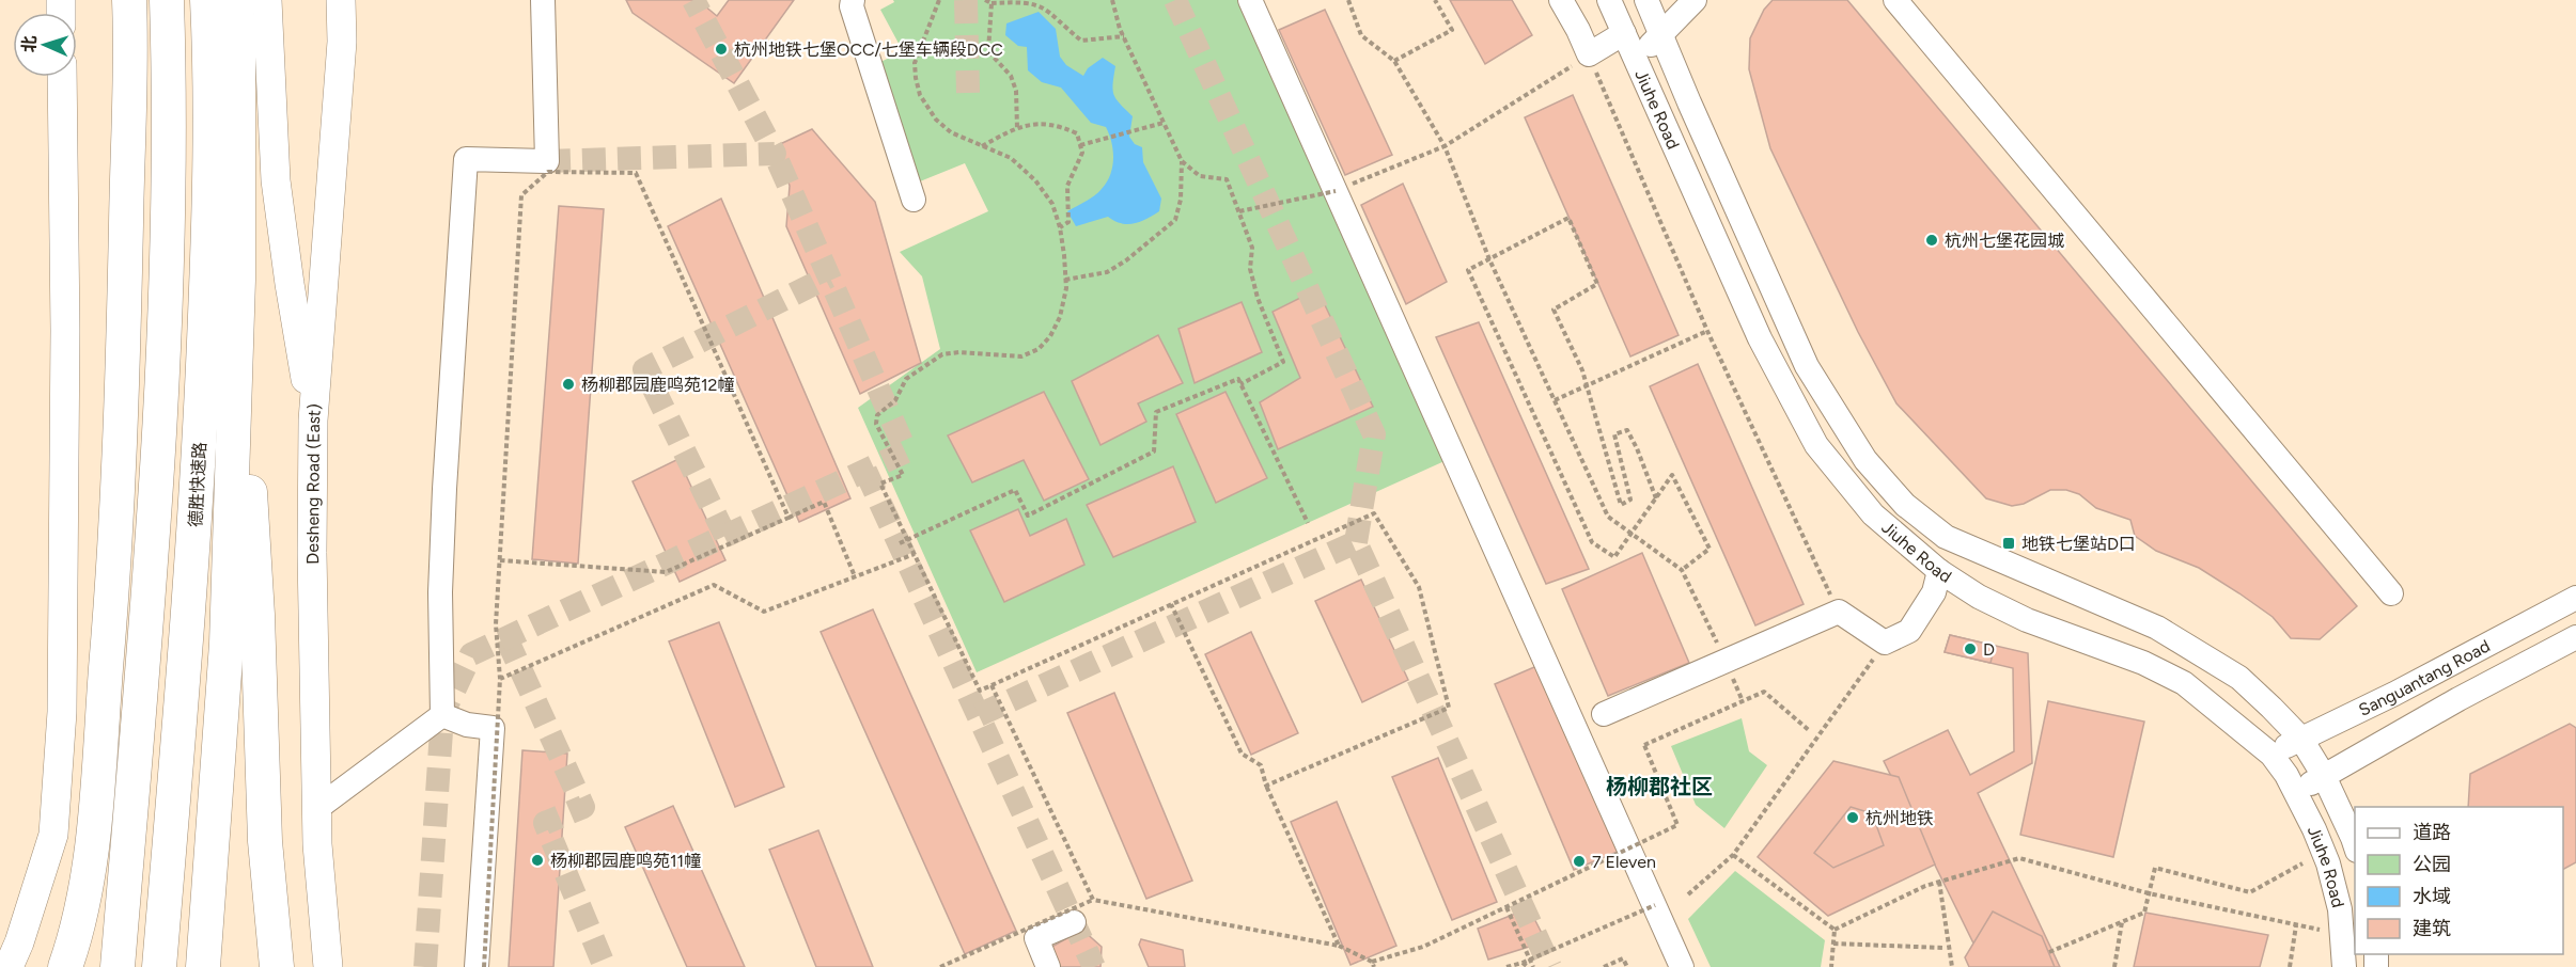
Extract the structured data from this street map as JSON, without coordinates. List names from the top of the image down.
{
  "streets": {
    "highway": ["德胜快速路"],
    "main road": ["Desheng Road (East)"],
    "street": ["Jiuhe Road", "Sanguantang Road"]
  },
  "crossings": [
    ["Jiuhe Road", "Sanguantang Road"]
  ],
  "districts": ["杨柳郡社区"],
  "places": {
    "other": [
      "杭州地铁七堡OCC/七堡车辆段DCC",
      "杭州七堡花园城",
      "杨柳郡园鹿鸣苑12幢",
      "D",
      "杭州地铁",
      "杨柳郡园鹿鸣苑11幢",
      "7 Eleven"
    ],
    "transit": ["地铁七堡站D口"]
  },
  "legend": [
    "道路",
    "公园",
    "水域",
    "建筑"
  ],
  "north": "left"
}
